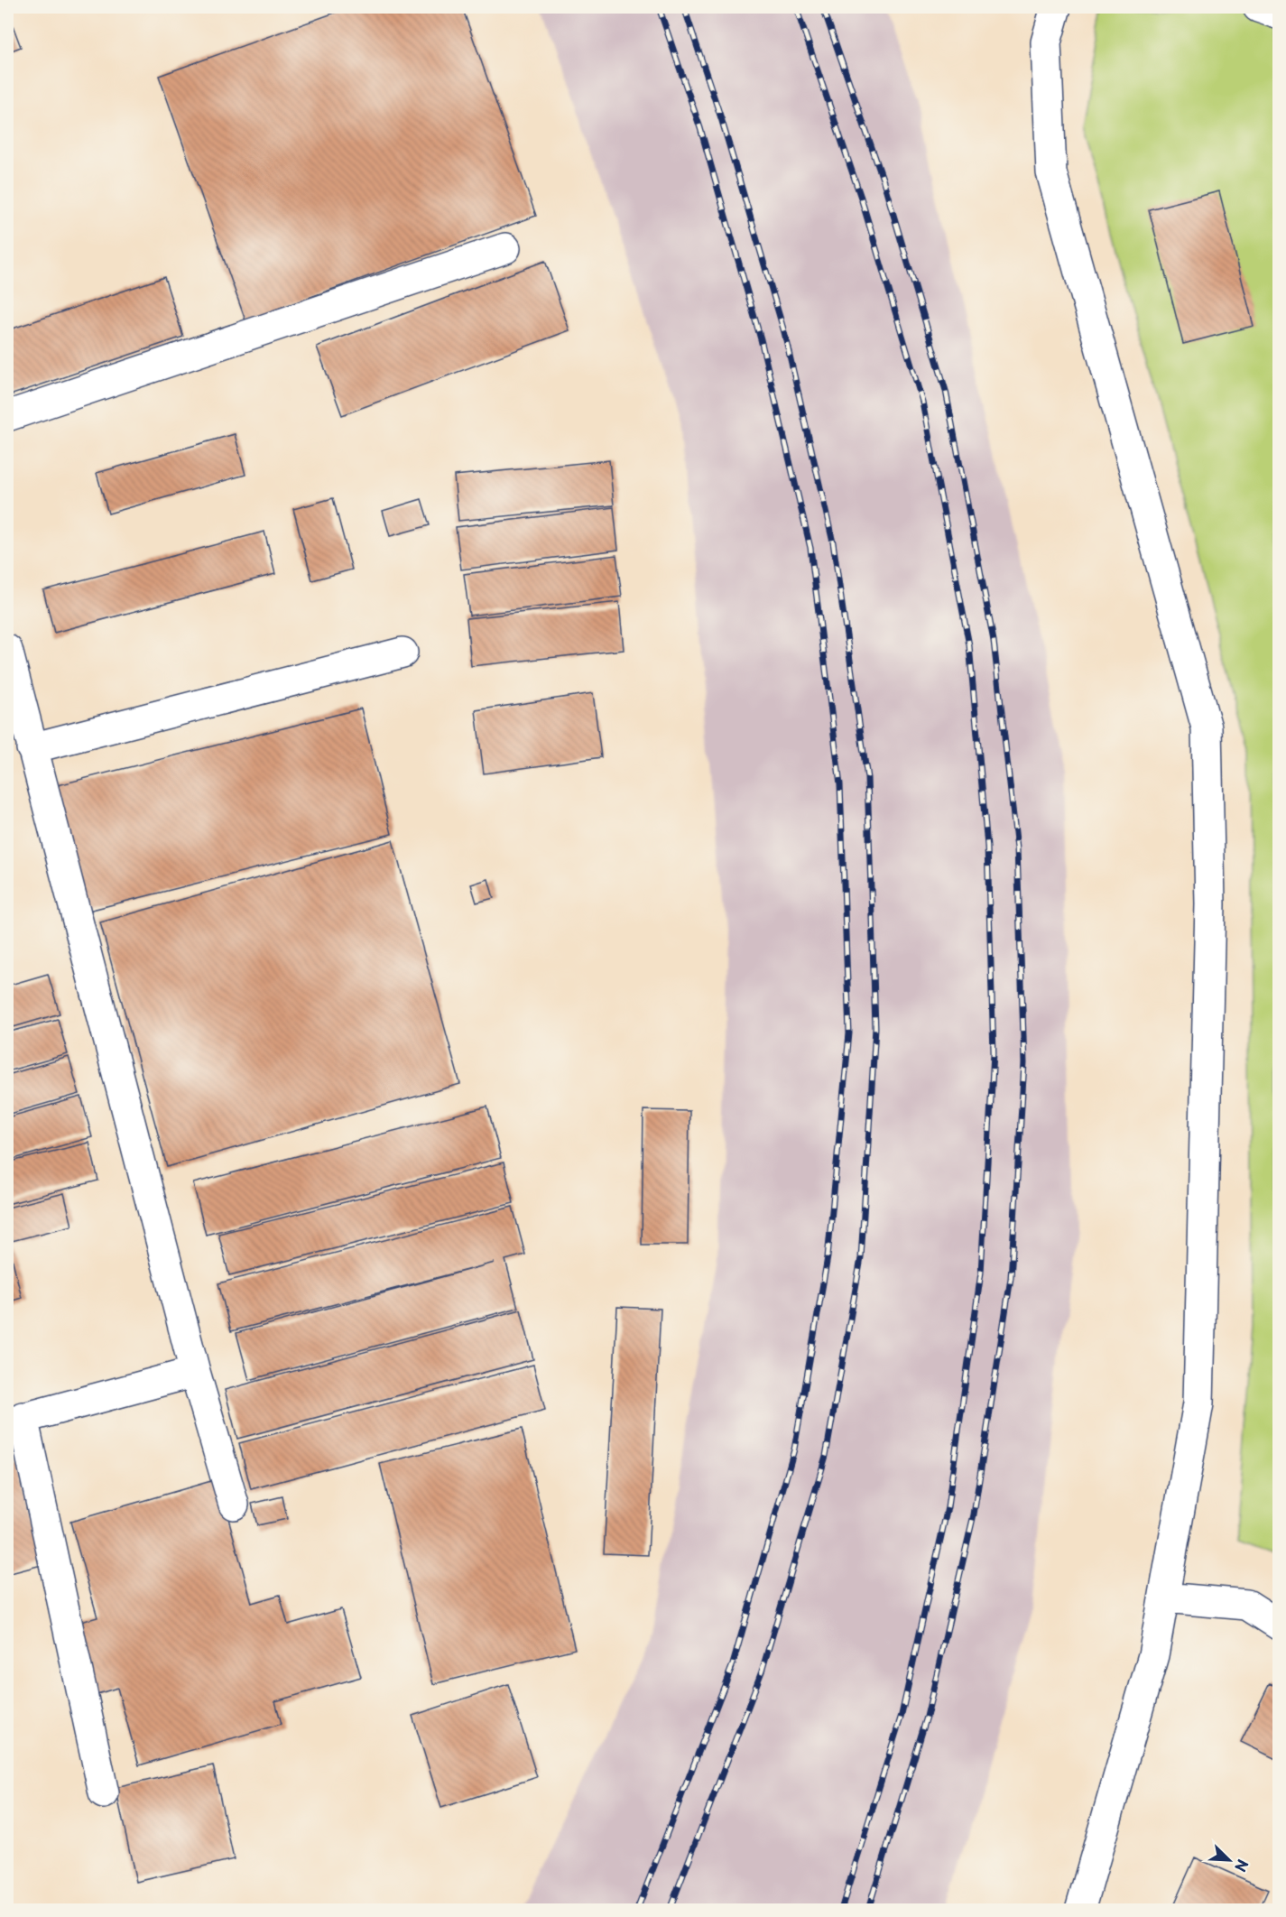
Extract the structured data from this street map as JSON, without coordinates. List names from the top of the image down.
{
  "north": "bottom right"
}
